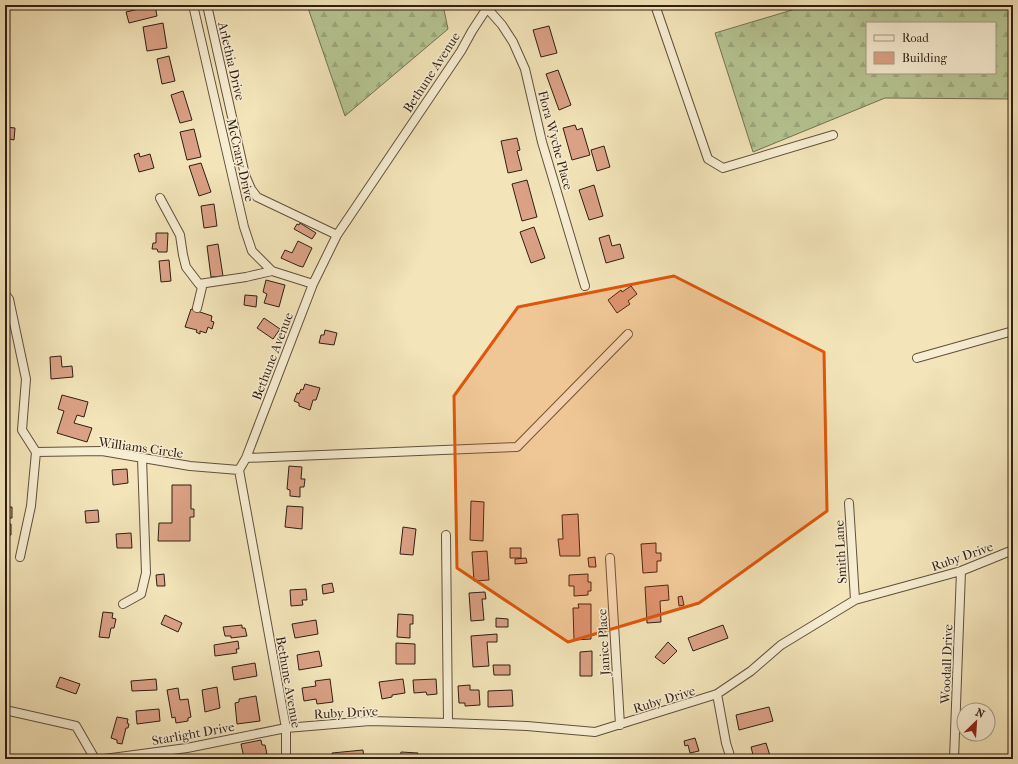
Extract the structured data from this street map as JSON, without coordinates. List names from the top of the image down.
{
  "streets": {
    "street": [
      "Arlethia Drive",
      "Bethune Avenue",
      "Flora Wyche Place",
      "McCrary Drive",
      "Williams Circle",
      "Smith Lane",
      "Ruby Drive",
      "Janice Place",
      "Woodall Drive",
      "Starlight Drive"
    ]
  },
  "crossings": [
    ["Arlethia Drive", "Bethune Avenue"],
    ["Bethune Avenue", "Flora Wyche Place"],
    ["Bethune Avenue", "McCrary Drive"],
    ["Bethune Avenue", "Williams Circle"],
    ["Bethune Avenue", "Ruby Drive"],
    ["Bethune Avenue", "Starlight Drive"],
    ["Smith Lane", "Ruby Drive"],
    ["Ruby Drive", "Janice Place"],
    ["Ruby Drive", "Woodall Drive"],
    ["Ruby Drive", "Starlight Drive"]
  ],
  "legend": ["Road", "Building"],
  "north": "top right"
}
